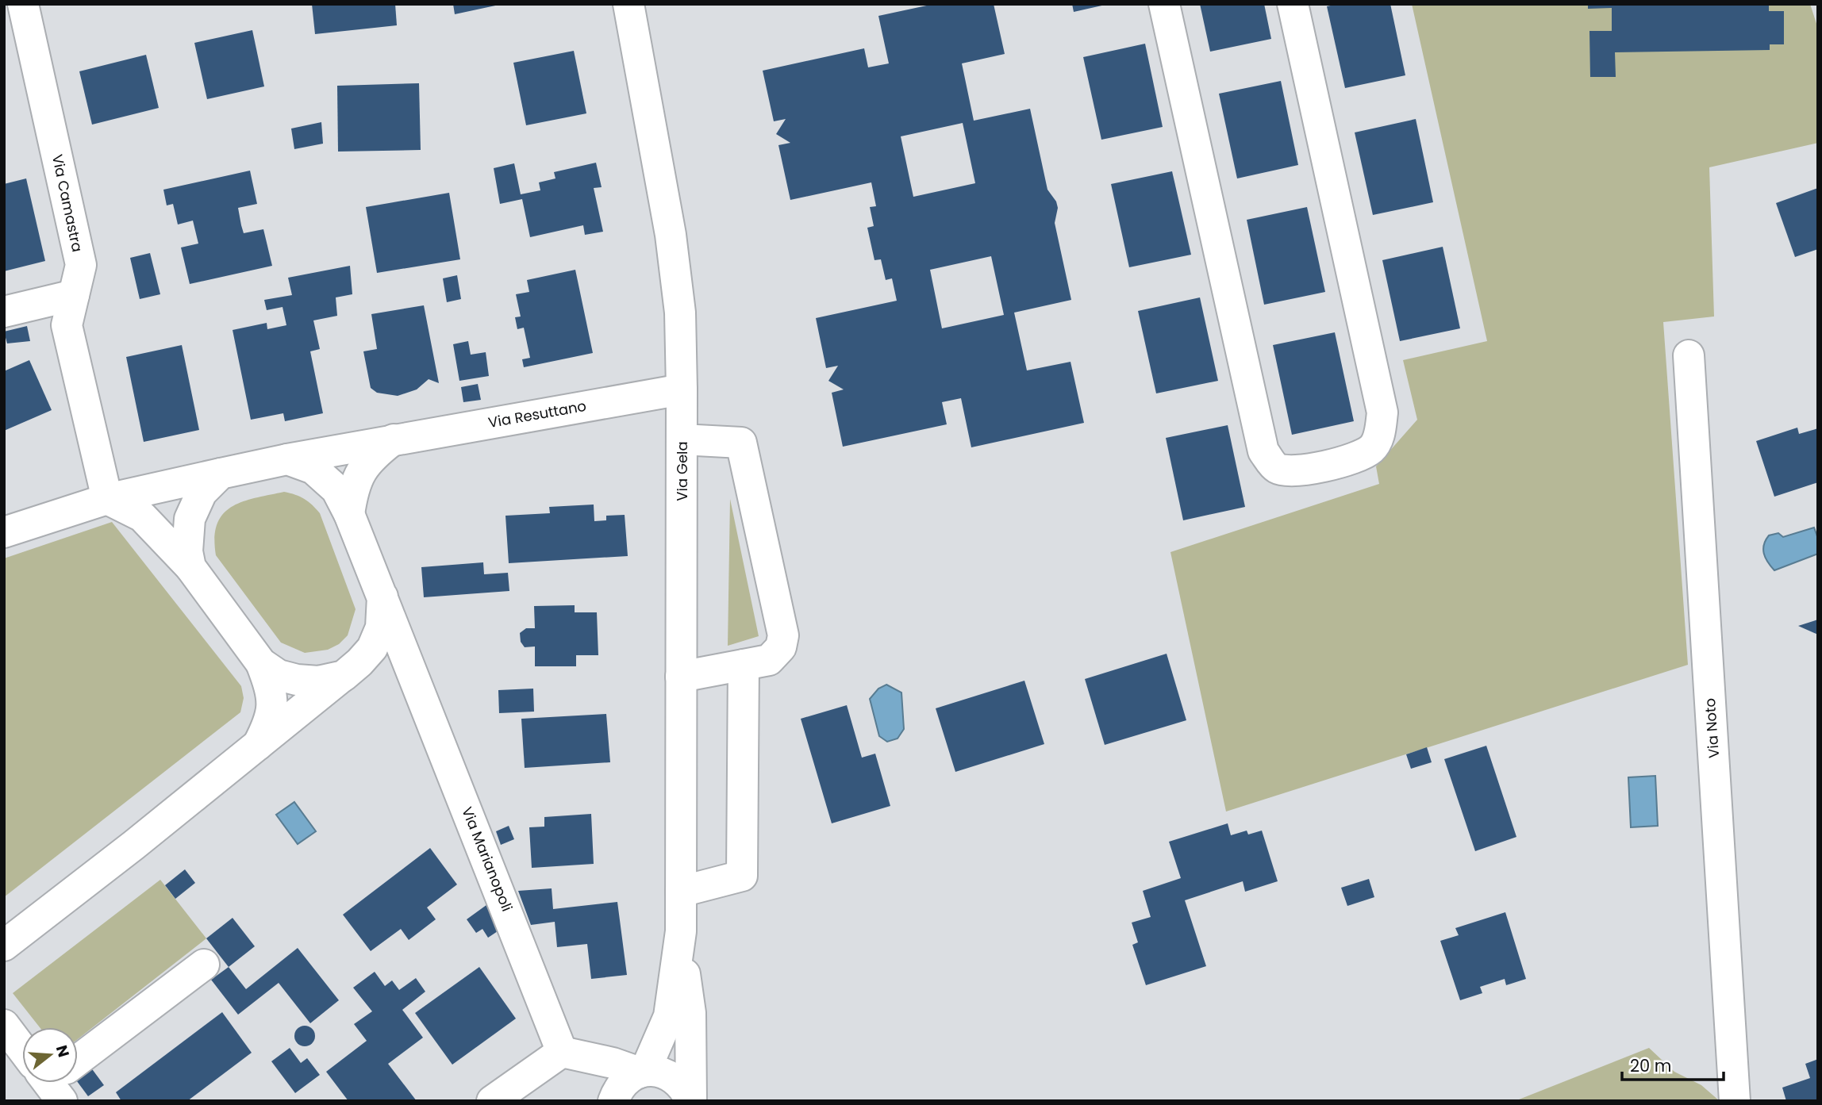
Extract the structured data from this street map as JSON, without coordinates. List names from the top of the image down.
{
  "streets": {
    "street": [
      "Via Camastra",
      "Via Resuttano",
      "Via Gela",
      "Via Noto",
      "Via Marianopoli"
    ]
  },
  "crossings": [
    ["Via Camastra", "Via Resuttano"],
    ["Via Resuttano", "Via Gela"],
    ["Via Resuttano", "Via Marianopoli"]
  ],
  "scale_bar": "20 m",
  "north": "right"
}
